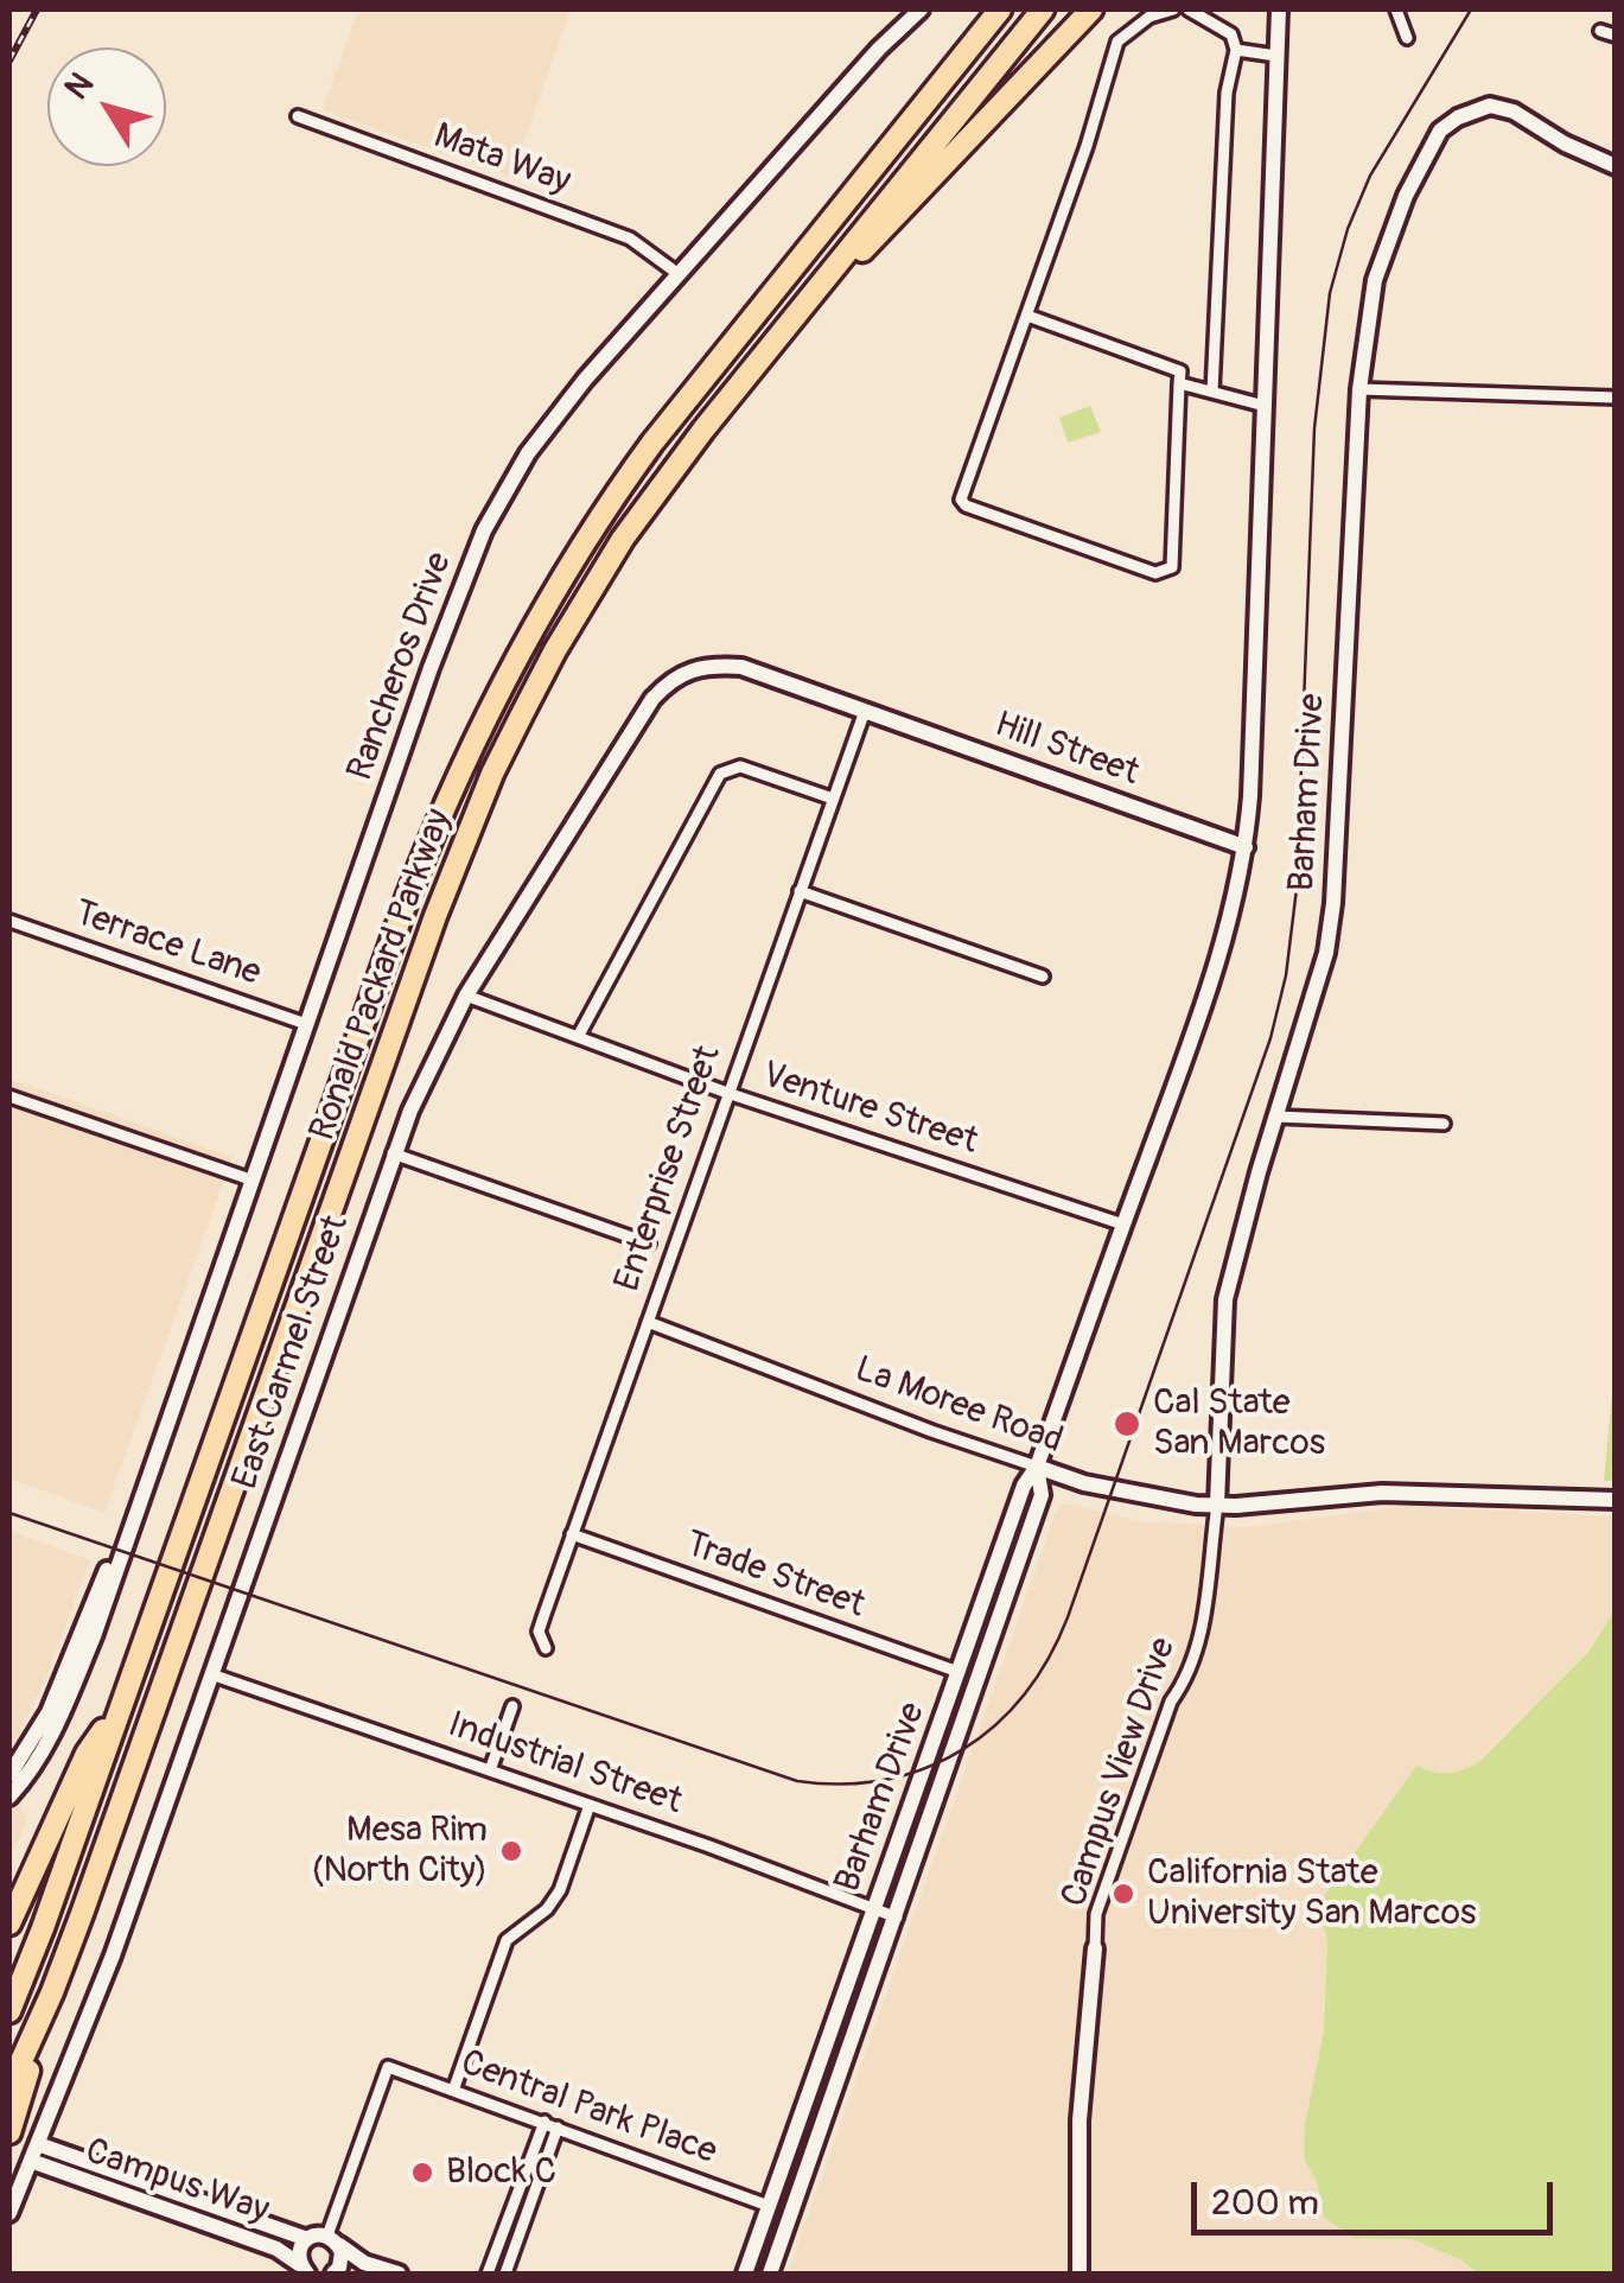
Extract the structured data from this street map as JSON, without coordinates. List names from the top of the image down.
{
  "streets": {
    "highway": ["Ronald Packard Parkway"],
    "main road": [
      "Rancheros Drive",
      "Hill Street",
      "Barham Drive",
      "East Carmel Street",
      "La Moree Road",
      "Campus View Drive",
      "Campus Way"
    ],
    "street": [
      "Mata Way",
      "Terrace Lane",
      "Venture Street",
      "Enterprise Street",
      "Trade Street",
      "Industrial Street",
      "Central Park Place"
    ]
  },
  "crossings": [
    ["Mata Way", "Rancheros Drive"],
    ["Rancheros Drive", "Terrace Lane"],
    ["Hill Street", "Barham Drive"],
    ["Hill Street", "Enterprise Street"],
    ["Hill Street", "East Carmel Street"],
    ["Barham Drive", "Venture Street"],
    ["Barham Drive", "La Moree Road"],
    ["Barham Drive", "Trade Street"],
    ["Barham Drive", "Industrial Street"],
    ["Barham Drive", "Campus View Drive"],
    ["Barham Drive", "Central Park Place"],
    ["Venture Street", "Enterprise Street"],
    ["Venture Street", "East Carmel Street"],
    ["Enterprise Street", "East Carmel Street"],
    ["Enterprise Street", "La Moree Road"],
    ["Enterprise Street", "Trade Street"],
    ["East Carmel Street", "Industrial Street"],
    ["East Carmel Street", "Campus Way"],
    ["La Moree Road", "Campus View Drive"],
    ["Central Park Place", "Campus Way"]
  ],
  "places": [
    "Cal State San Marcos",
    "Mesa Rim (North City)",
    "California State University San Marcos",
    "Block C"
  ],
  "scale_bar": "200 m",
  "north": "top left"
}
